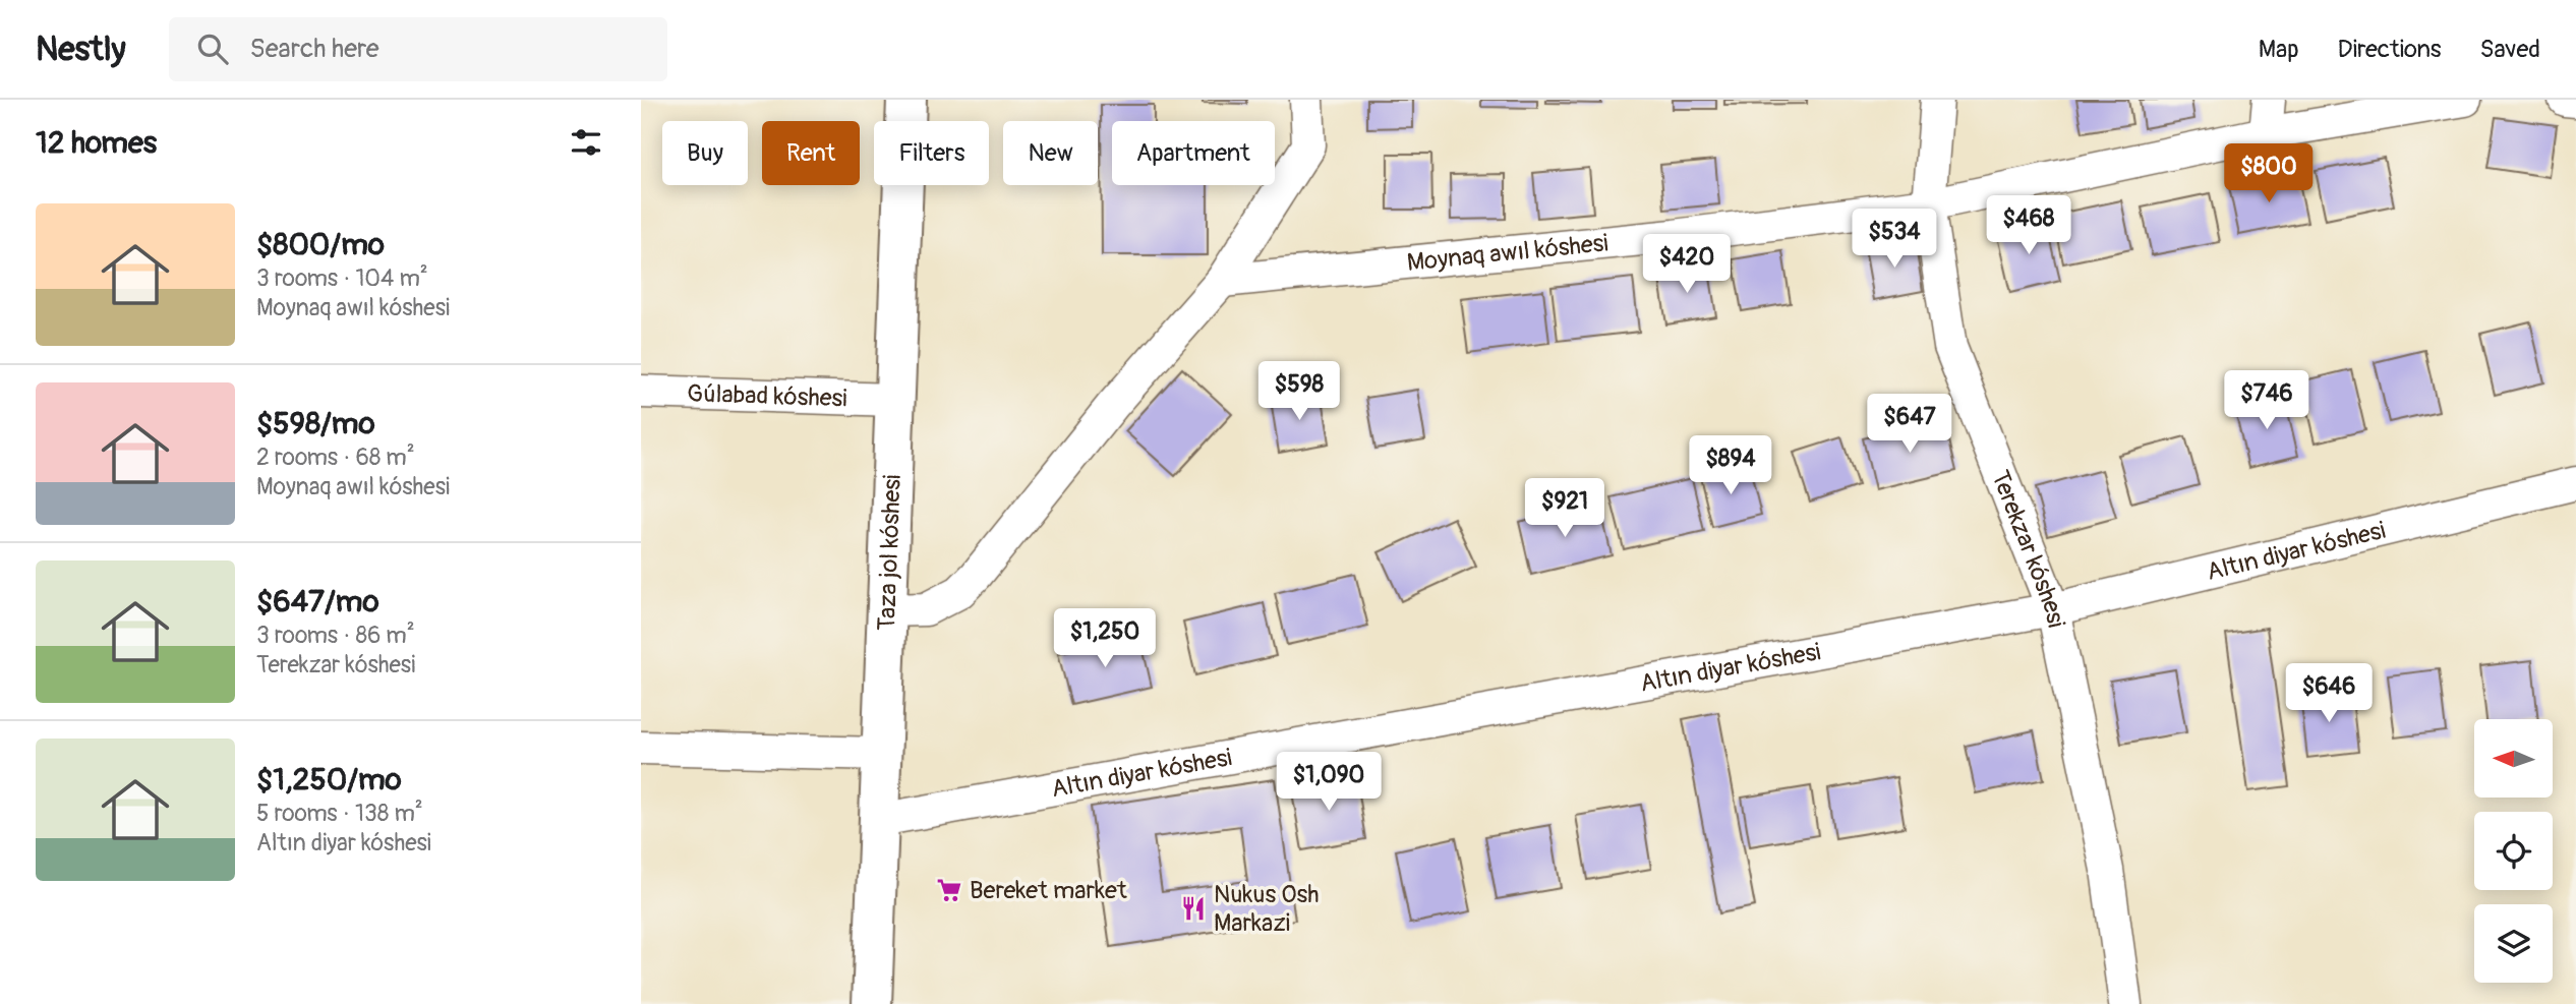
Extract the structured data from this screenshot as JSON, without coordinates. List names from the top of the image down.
{
  "streets": {
    "main road": ["Taza jol kóshesi"],
    "street": [
      "Moynaq awıl kóshesi",
      "Gúlabad kóshesi",
      "Terekzar kóshesi",
      "Altın diyar kóshesi"
    ]
  },
  "crossings": [
    ["Moynaq awıl kóshesi", "Terekzar kóshesi"],
    ["Gúlabad kóshesi", "Taza jol kóshesi"],
    ["Terekzar kóshesi", "Altın diyar kóshesi"],
    ["Altın diyar kóshesi", "Taza jol kóshesi"]
  ],
  "places": {
    "supermarket": ["Bereket market"],
    "restaurant": ["Nukus Osh Markazi"]
  },
  "north": "left",
  "page": {
    "header": "Nestly",
    "search": "Search here",
    "nav": ["Map", "Directions", "Saved"],
    "heading": "12 homes",
    "chip": [
      "Buy",
      "Rent",
      "Filters",
      "New",
      "Apartment"
    ],
    "price": [
      "$800",
      "$468",
      "$534",
      "$420",
      "$598",
      "$746",
      "$647",
      "$894",
      "$921",
      "$1,250",
      "$646",
      "$1,090"
    ],
    "list": [
      {
        "name": "$800/mo",
        "note": "3 rooms · 104 m² · Moynaq awıl kóshesi"
      },
      {
        "name": "$598/mo",
        "note": "2 rooms · 68 m² · Moynaq awıl kóshesi"
      },
      {
        "name": "$647/mo",
        "note": "3 rooms · 86 m² · Terekzar kóshesi"
      },
      {
        "name": "$1,250/mo",
        "note": "5 rooms · 138 m² · Altın diyar kóshesi"
      }
    ]
  }
}
